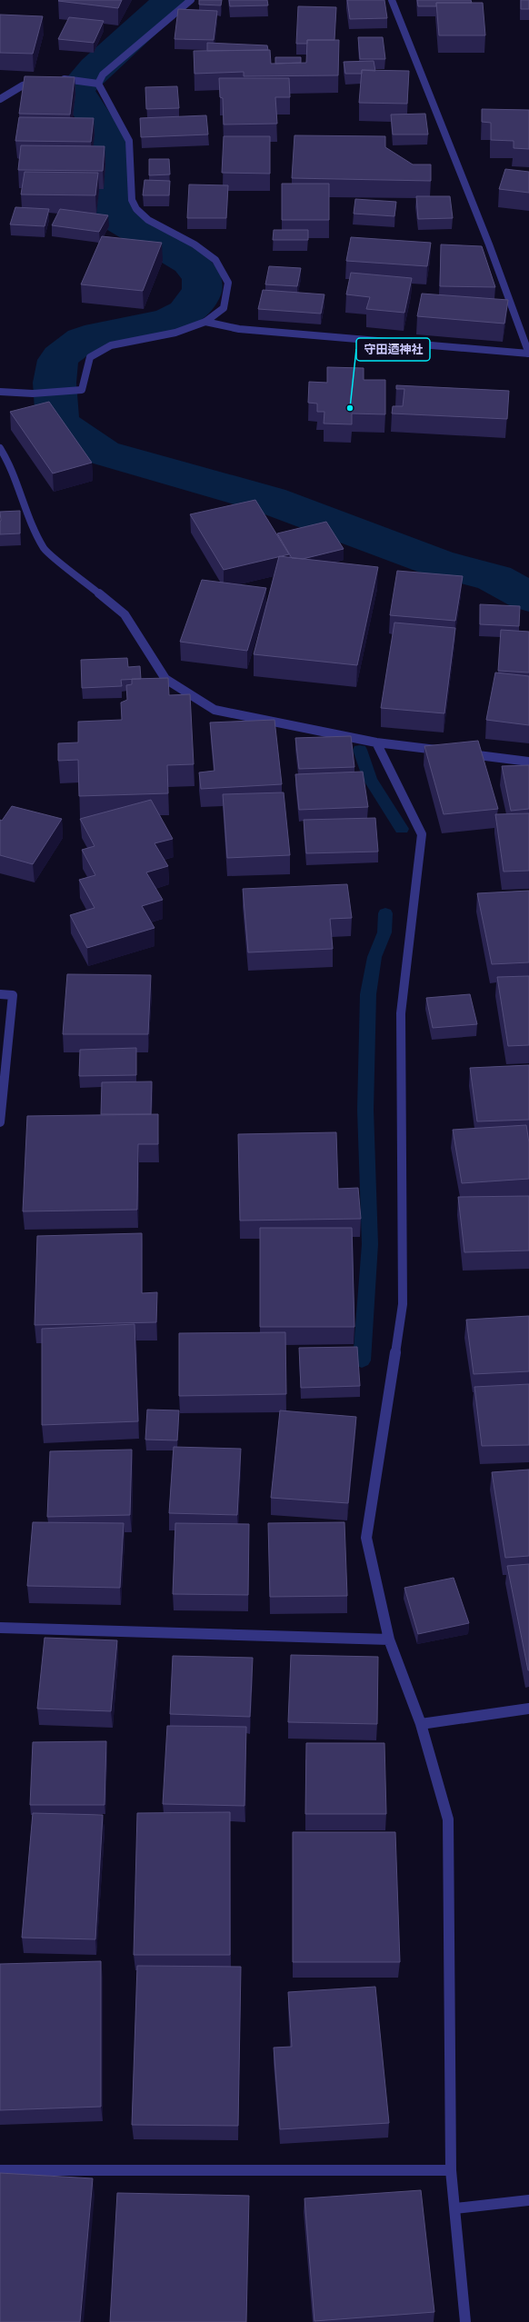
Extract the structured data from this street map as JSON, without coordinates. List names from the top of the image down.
{
  "places": ["守田迺神社"]
}
